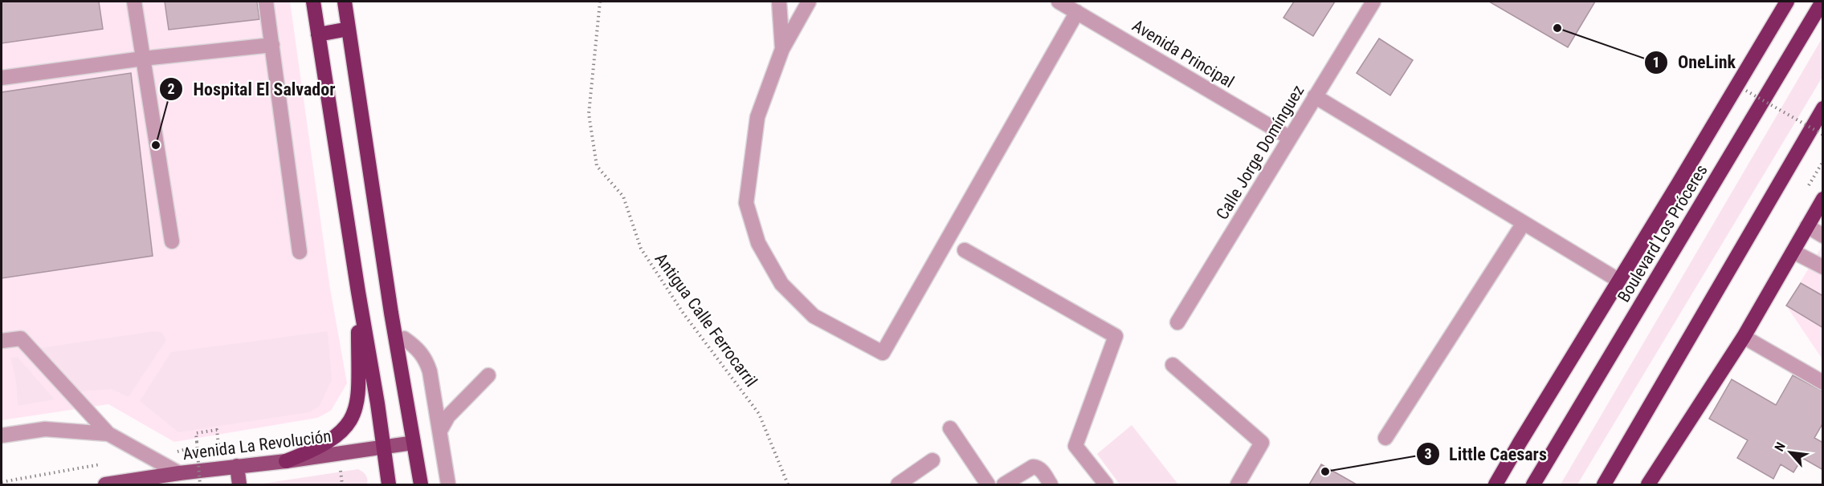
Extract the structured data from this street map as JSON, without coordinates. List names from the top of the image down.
{
  "streets": {
    "highway": ["Boulevard Los Próceres"],
    "main road": ["Avenida La Revolución"],
    "street": ["Avenida Principal", "Calle Jorge Domínguez"],
    "path": ["Antigua Calle Ferrocarril"]
  },
  "crossings": [
    ["Avenida Principal", "Calle Jorge Domínguez"]
  ],
  "places": ["OneLink", "Hospital El Salvador", "Little Caesars"],
  "north": "top left"
}
